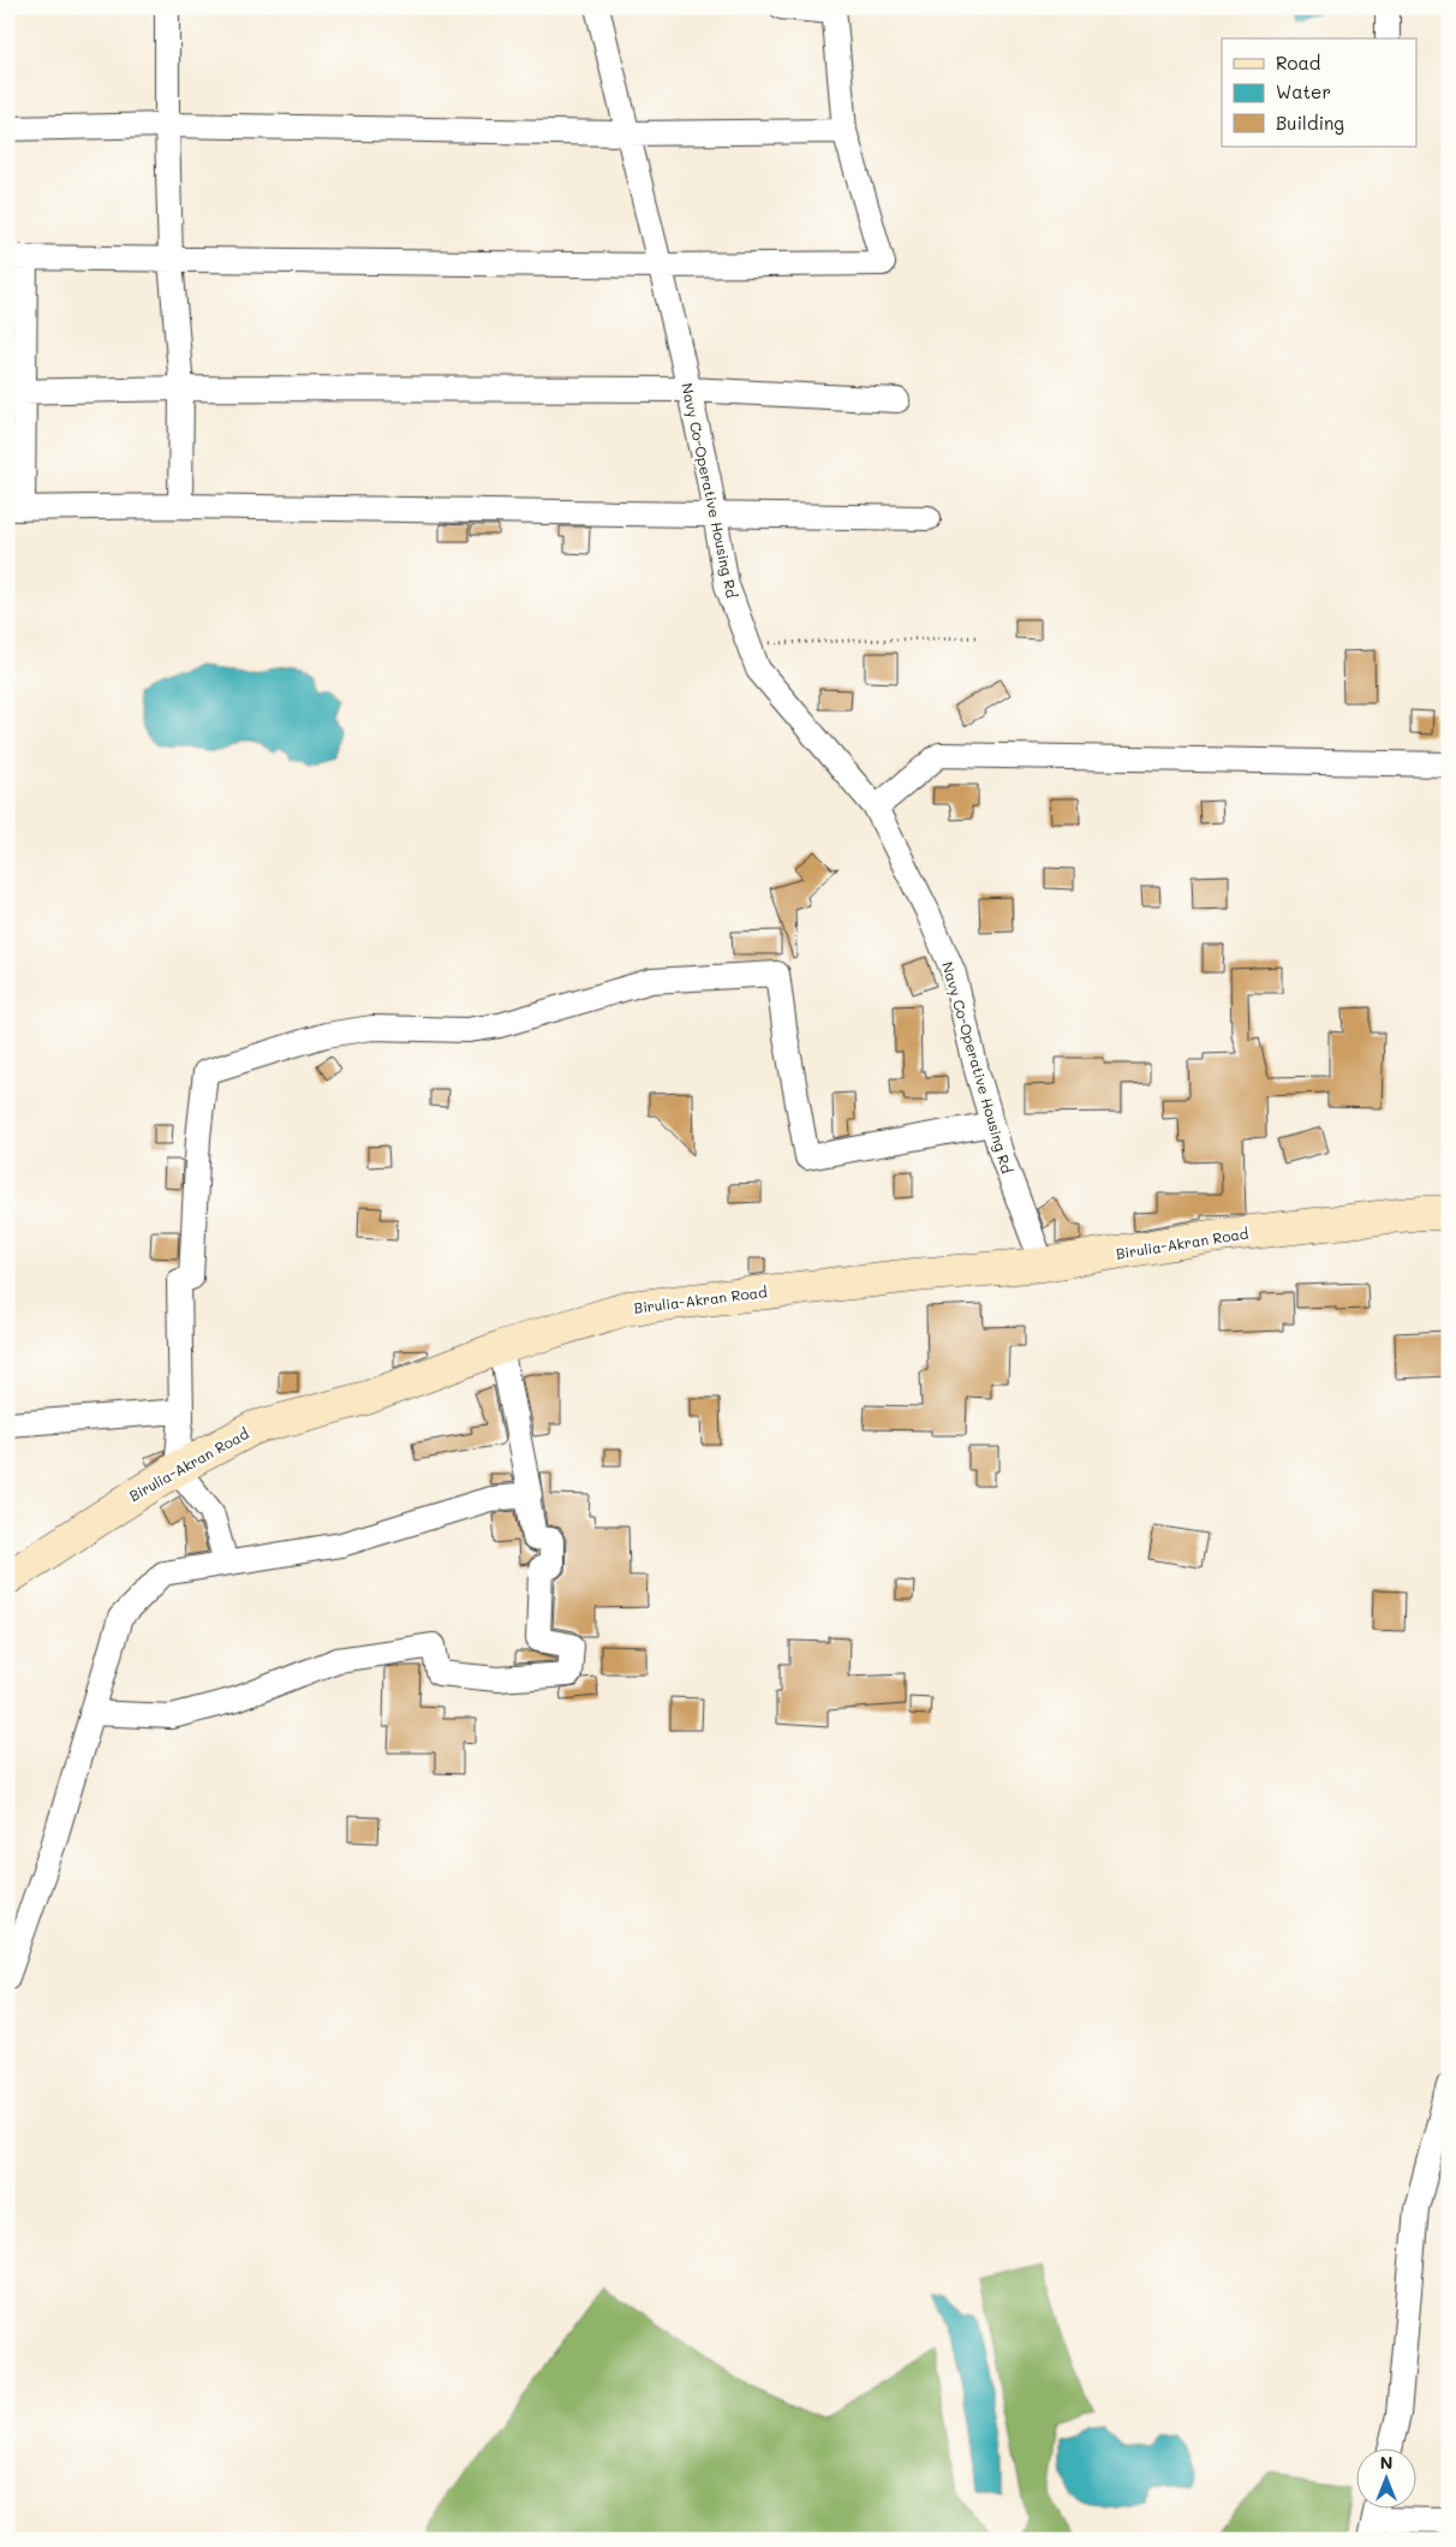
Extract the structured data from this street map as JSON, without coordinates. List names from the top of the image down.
{
  "streets": {
    "street": ["Navy Co-Operative Housing Rd", "Birulia-Akran Road"]
  },
  "crossings": [
    ["Navy Co-Operative Housing Rd", "Birulia-Akran Road"]
  ],
  "legend": ["Road", "Water", "Building"],
  "north": "top"
}
